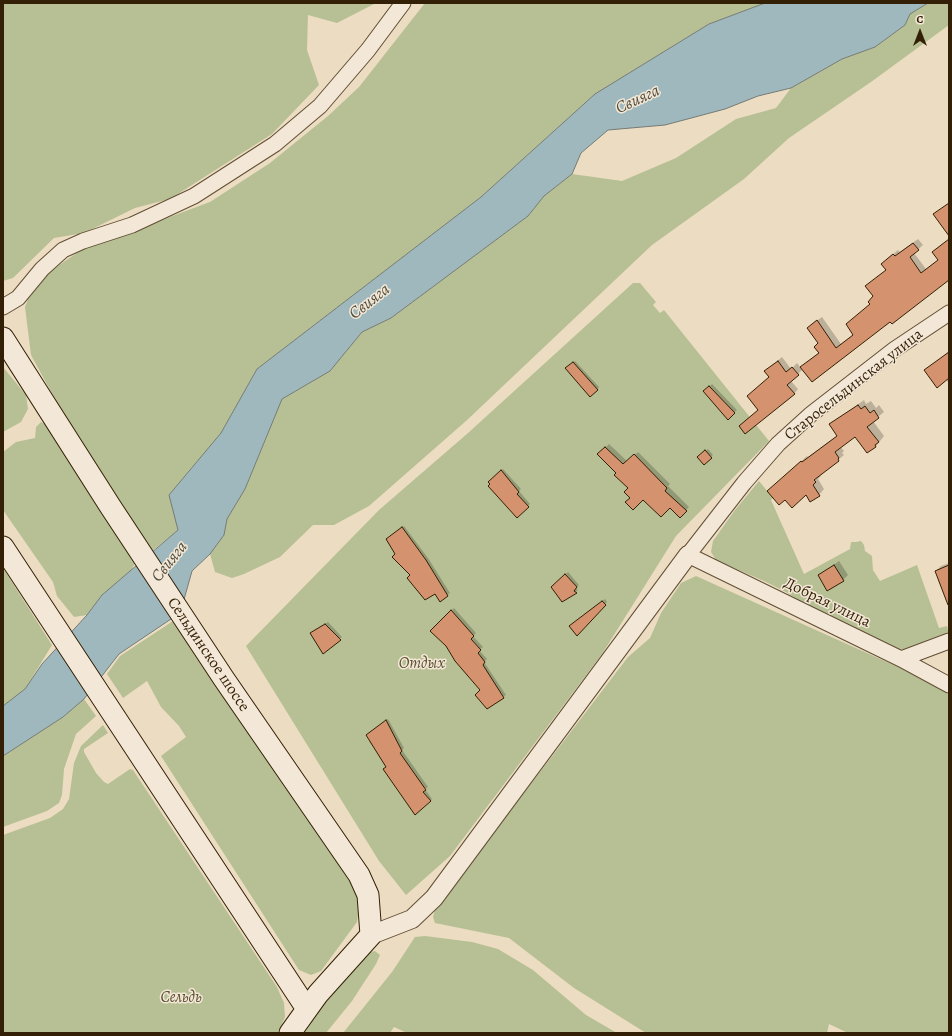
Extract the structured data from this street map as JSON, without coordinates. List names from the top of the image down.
{
  "streets": {
    "main road": ["Сельдинское шоссе"],
    "street": ["Старосельдинская улица", "Добрая улица"]
  },
  "crossings": [
    ["Старосельдинская улица", "Добрая улица"]
  ],
  "water": ["Свияга"],
  "parks": ["Отдых", "Сельдь"],
  "north": "top"
}
